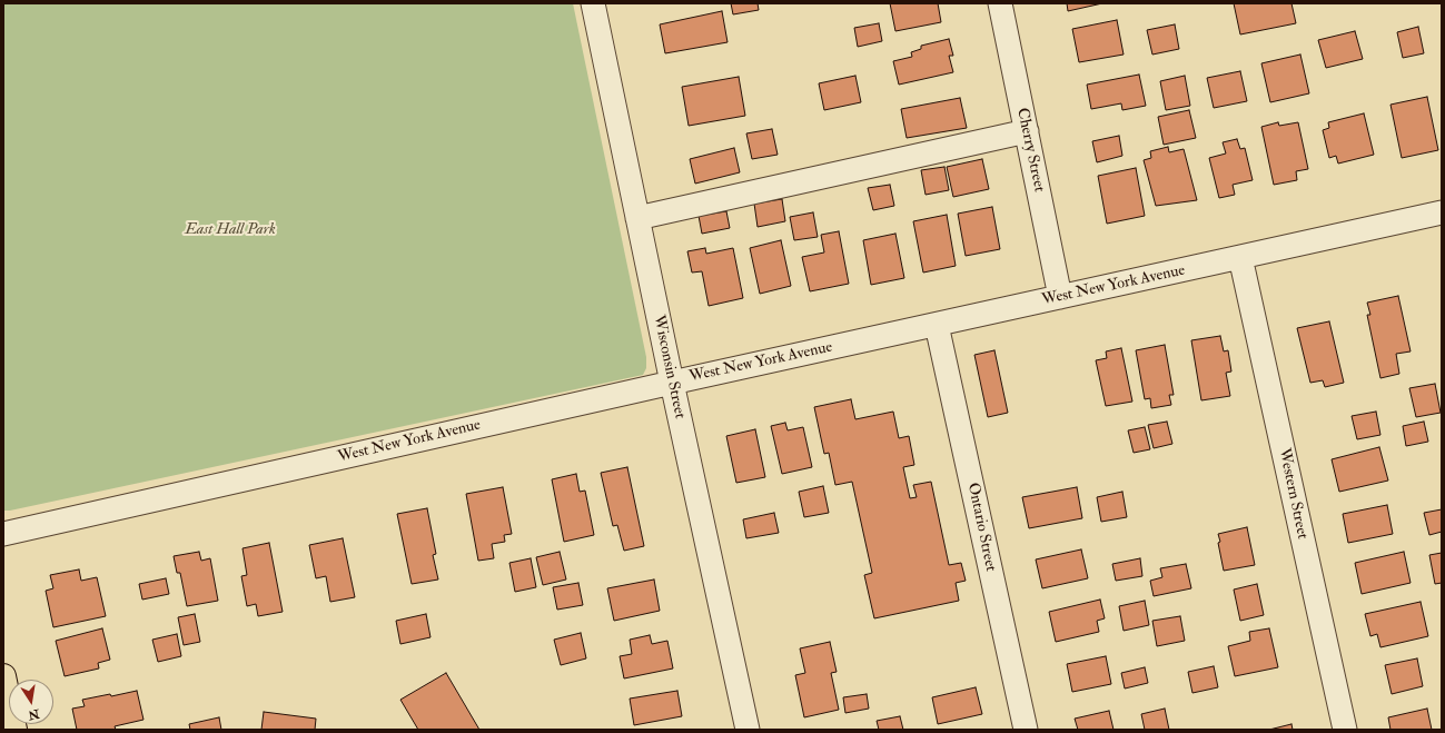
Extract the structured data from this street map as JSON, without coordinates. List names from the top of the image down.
{
  "streets": {
    "street": [
      "Cherry Street",
      "West New York Avenue",
      "Wisconsin Street",
      "Western Street",
      "Ontario Street"
    ]
  },
  "crossings": [
    ["Cherry Street", "West New York Avenue"],
    ["West New York Avenue", "Wisconsin Street"],
    ["West New York Avenue", "Western Street"],
    ["West New York Avenue", "Ontario Street"]
  ],
  "parks": ["East Hall Park"],
  "north": "bottom"
}
